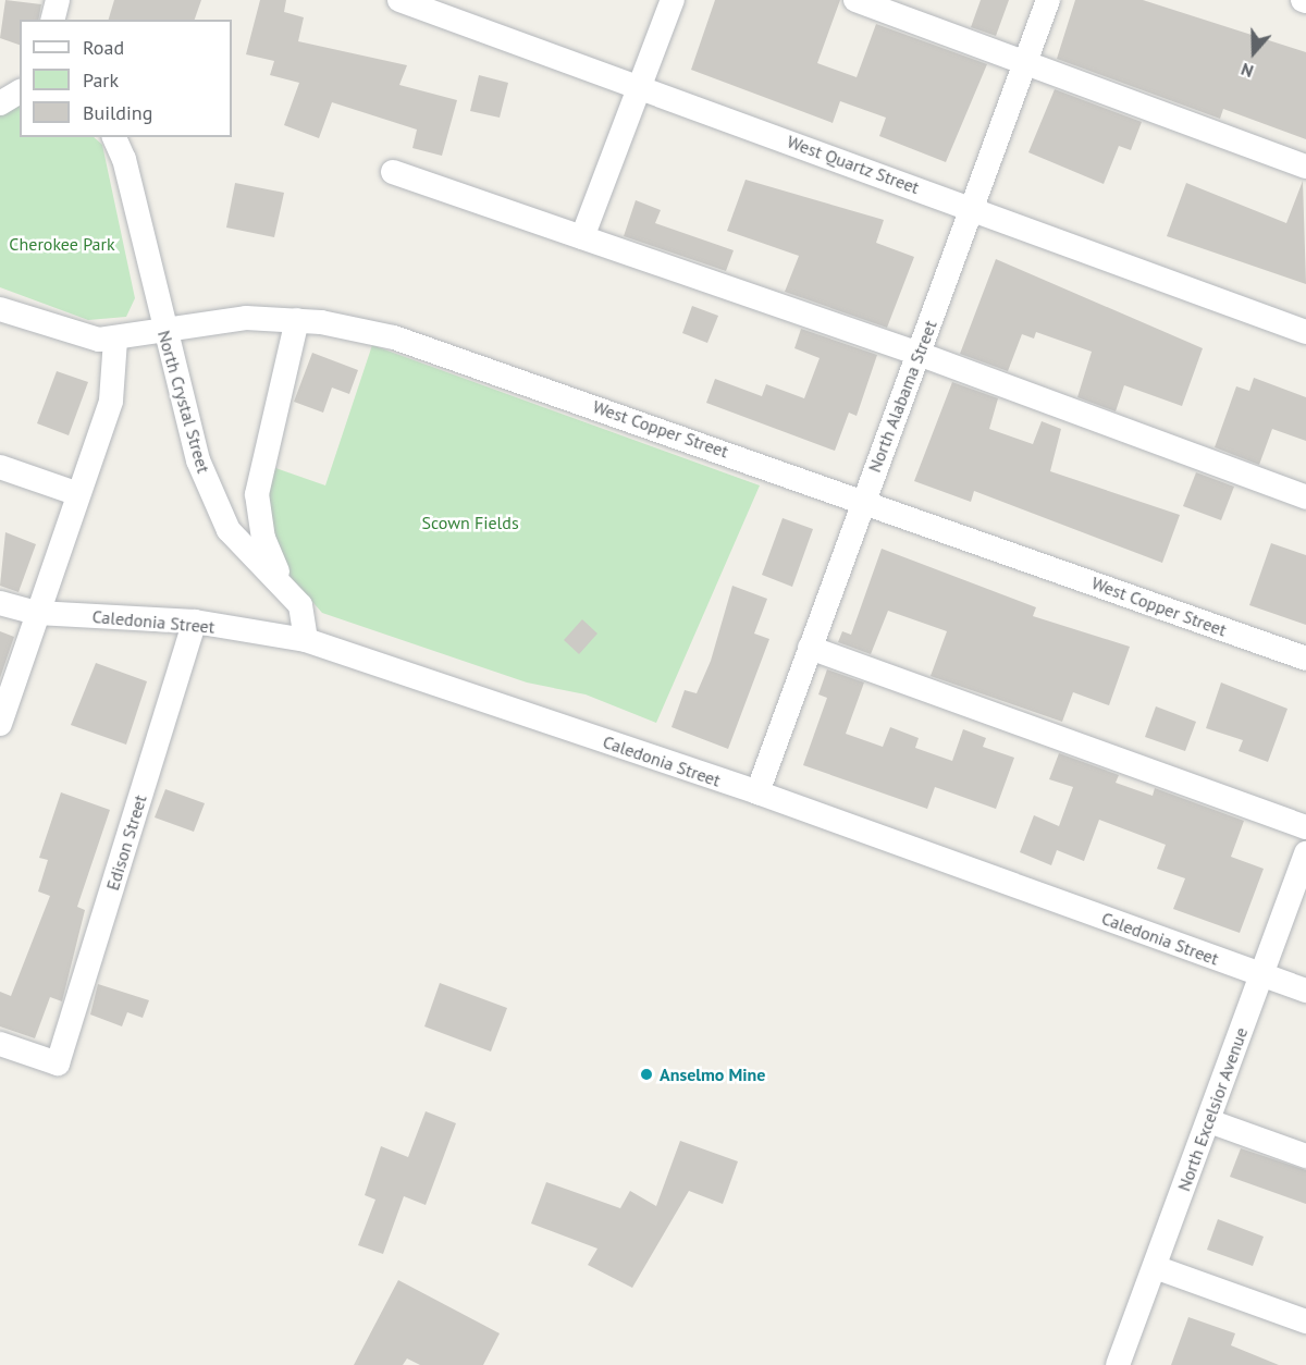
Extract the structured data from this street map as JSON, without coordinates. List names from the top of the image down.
{
  "streets": {
    "street": [
      "West Quartz Street",
      "North Alabama Street",
      "North Crystal Street",
      "West Copper Street",
      "Caledonia Street",
      "Edison Street",
      "North Excelsior Avenue"
    ]
  },
  "crossings": [
    ["West Quartz Street", "North Alabama Street"],
    ["North Alabama Street", "West Copper Street"],
    ["North Alabama Street", "Caledonia Street"],
    ["North Crystal Street", "West Copper Street"],
    ["North Crystal Street", "Caledonia Street"],
    ["Caledonia Street", "Edison Street"],
    ["Caledonia Street", "North Excelsior Avenue"]
  ],
  "parks": ["Cherokee Park", "Scown Fields"],
  "places": ["Anselmo Mine"],
  "legend": ["Road", "Park", "Building"],
  "north": "bottom"
}
